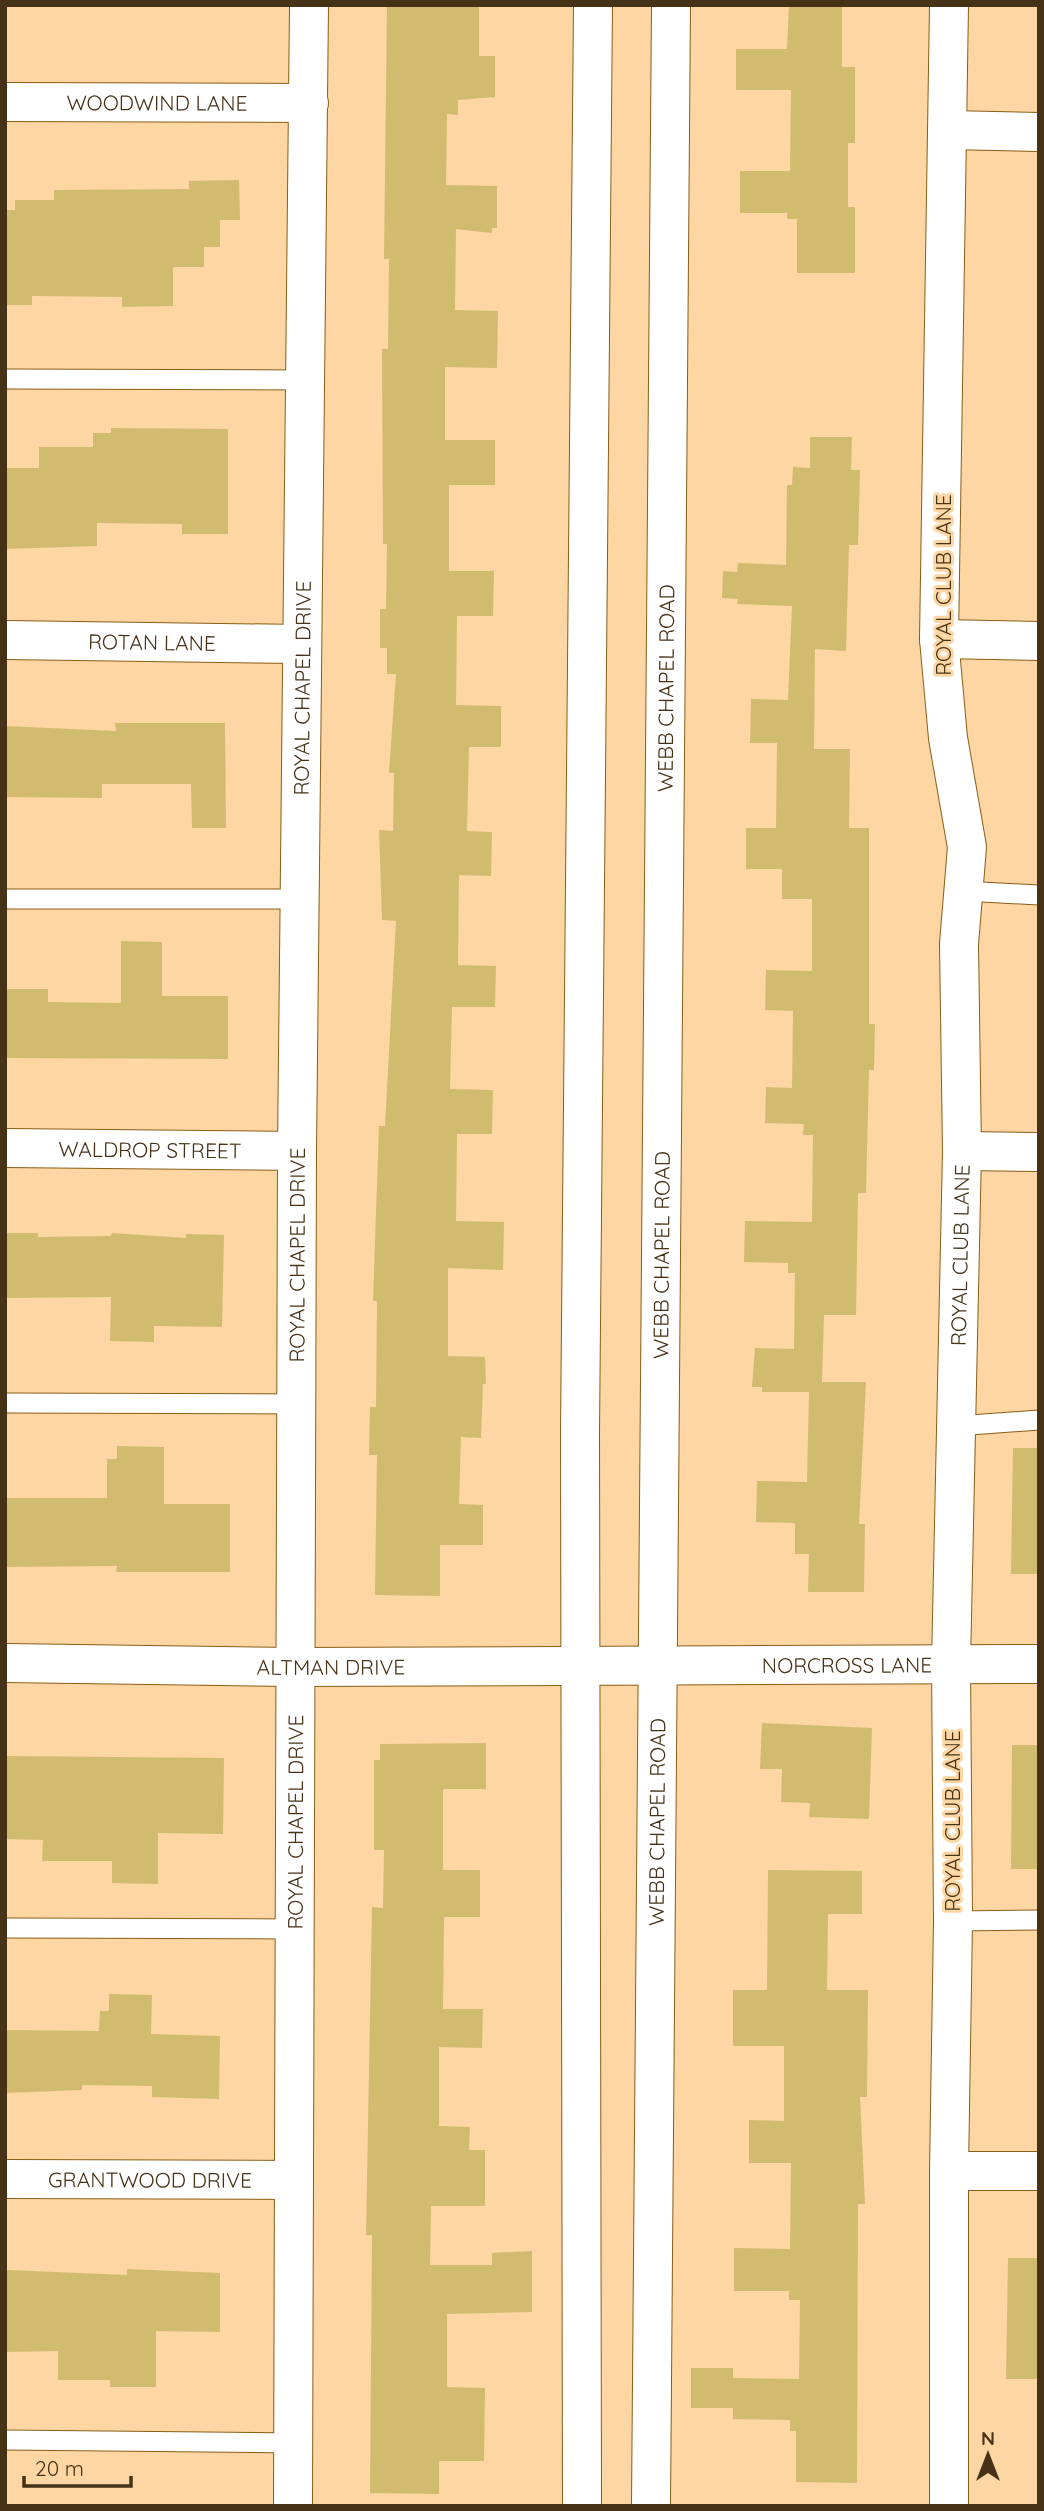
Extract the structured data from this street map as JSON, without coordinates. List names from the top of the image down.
{
  "streets": {
    "street": [
      "WOODWIND LANE",
      "ROYAL CLUB LANE",
      "ROTAN LANE",
      "ROYAL CHAPEL DRIVE",
      "WEBB CHAPEL ROAD",
      "WALDROP STREET",
      "NORCROSS LANE",
      "ALTMAN DRIVE",
      "GRANTWOOD DRIVE"
    ]
  },
  "crossings": [
    ["WOODWIND LANE", "ROYAL CHAPEL DRIVE"],
    ["ROYAL CLUB LANE", "NORCROSS LANE"],
    ["ROTAN LANE", "ROYAL CHAPEL DRIVE"],
    ["ROYAL CHAPEL DRIVE", "WALDROP STREET"],
    ["ROYAL CHAPEL DRIVE", "ALTMAN DRIVE"],
    ["ROYAL CHAPEL DRIVE", "GRANTWOOD DRIVE"],
    ["WEBB CHAPEL ROAD", "NORCROSS LANE"],
    ["WEBB CHAPEL ROAD", "ALTMAN DRIVE"],
    ["NORCROSS LANE", "ALTMAN DRIVE"]
  ],
  "scale_bar": "20 m",
  "north": "top"
}
